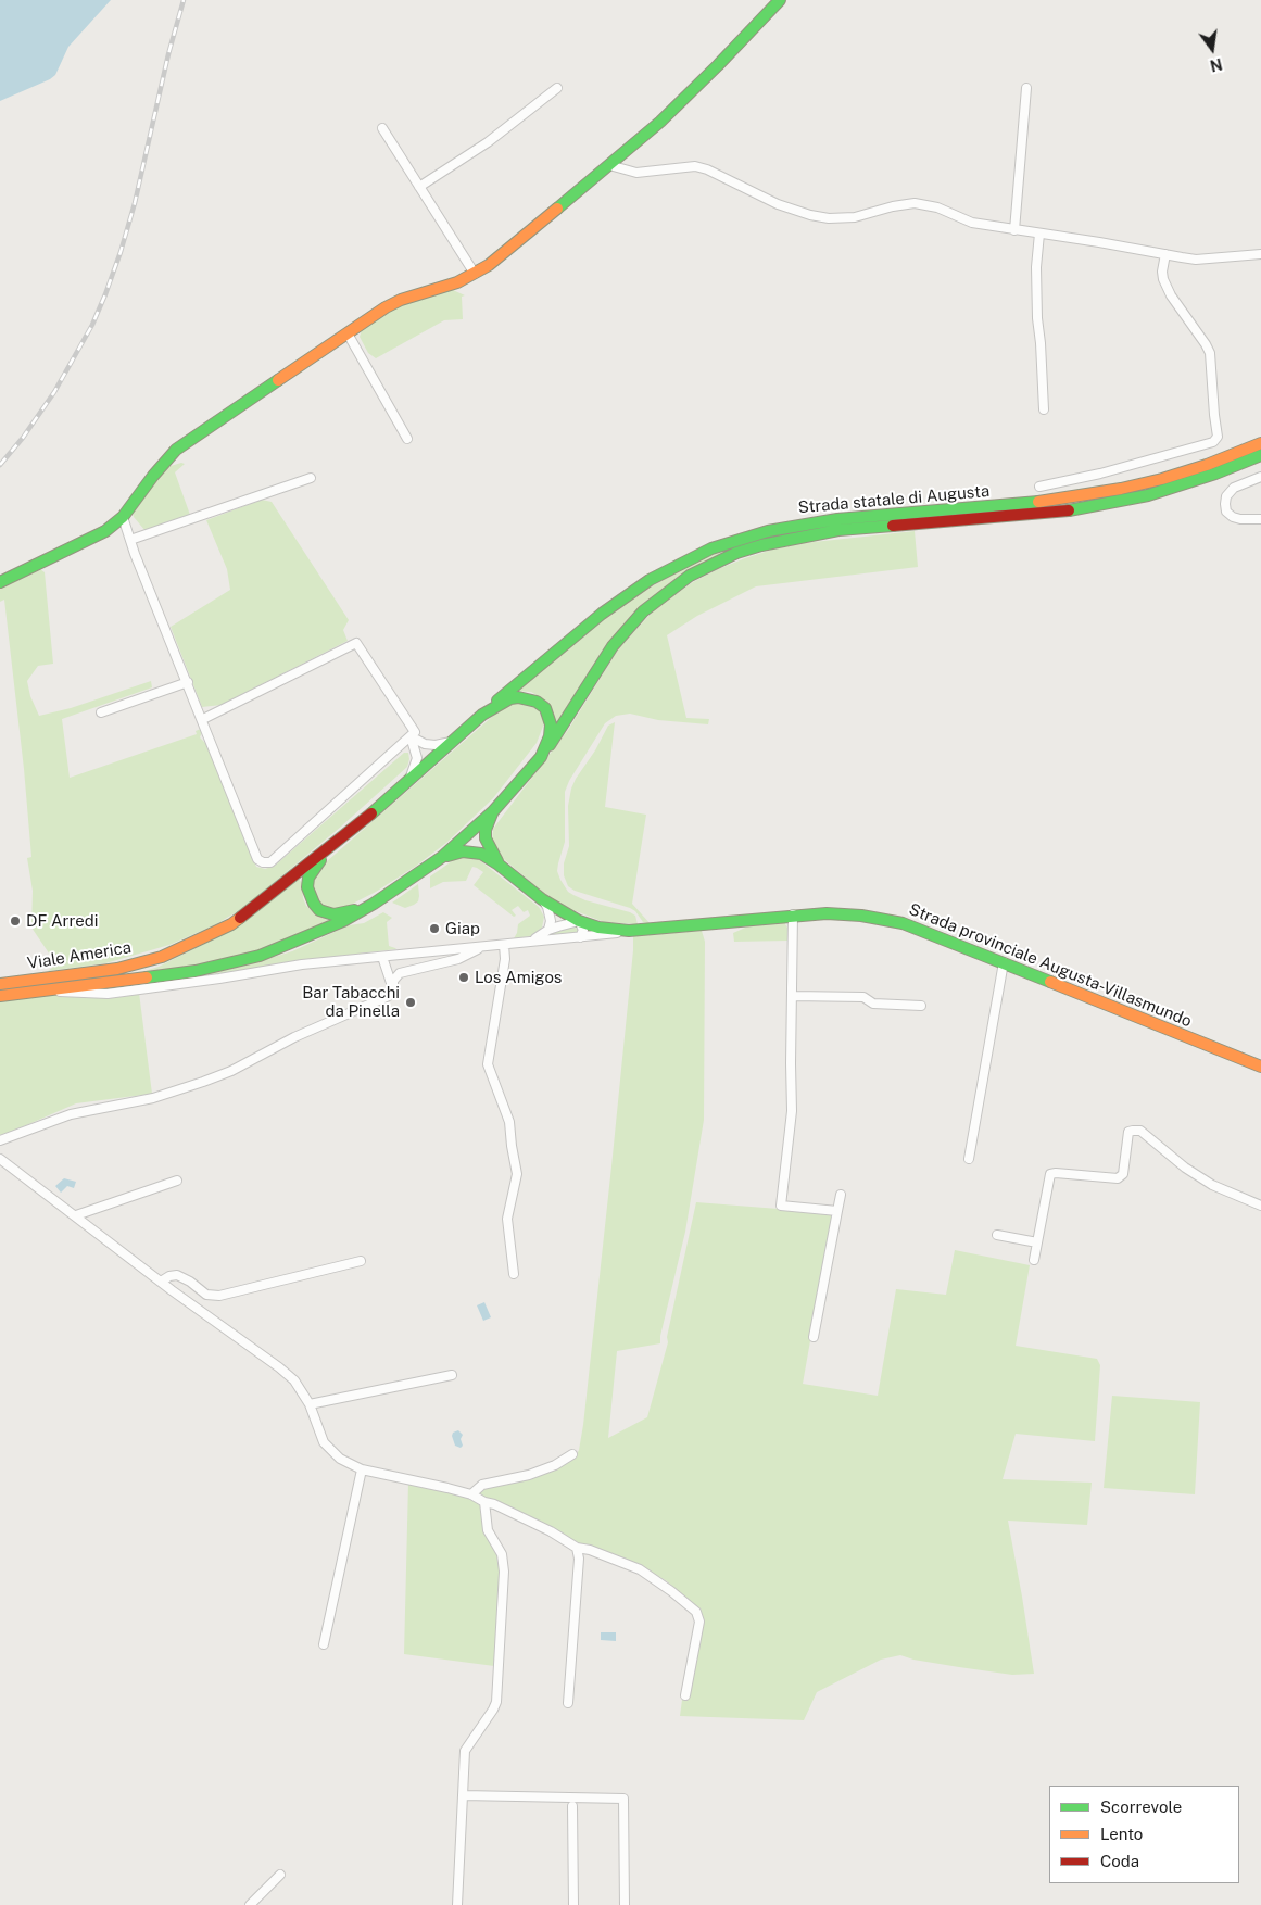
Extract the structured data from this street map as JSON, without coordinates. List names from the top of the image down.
{
  "streets": {
    "main road": ["Strada statale di Augusta", "Viale America", "Strada provinciale Augusta-Villasmundo"]
  },
  "crossings": [
    ["Strada statale di Augusta", "Viale America"]
  ],
  "places": [
    "DF Arredi",
    "Giap",
    "Los Amigos",
    "Bar Tabacchi da Pinella"
  ],
  "legend": ["Scorrevole", "Lento", "Coda"],
  "north": "bottom"
}
